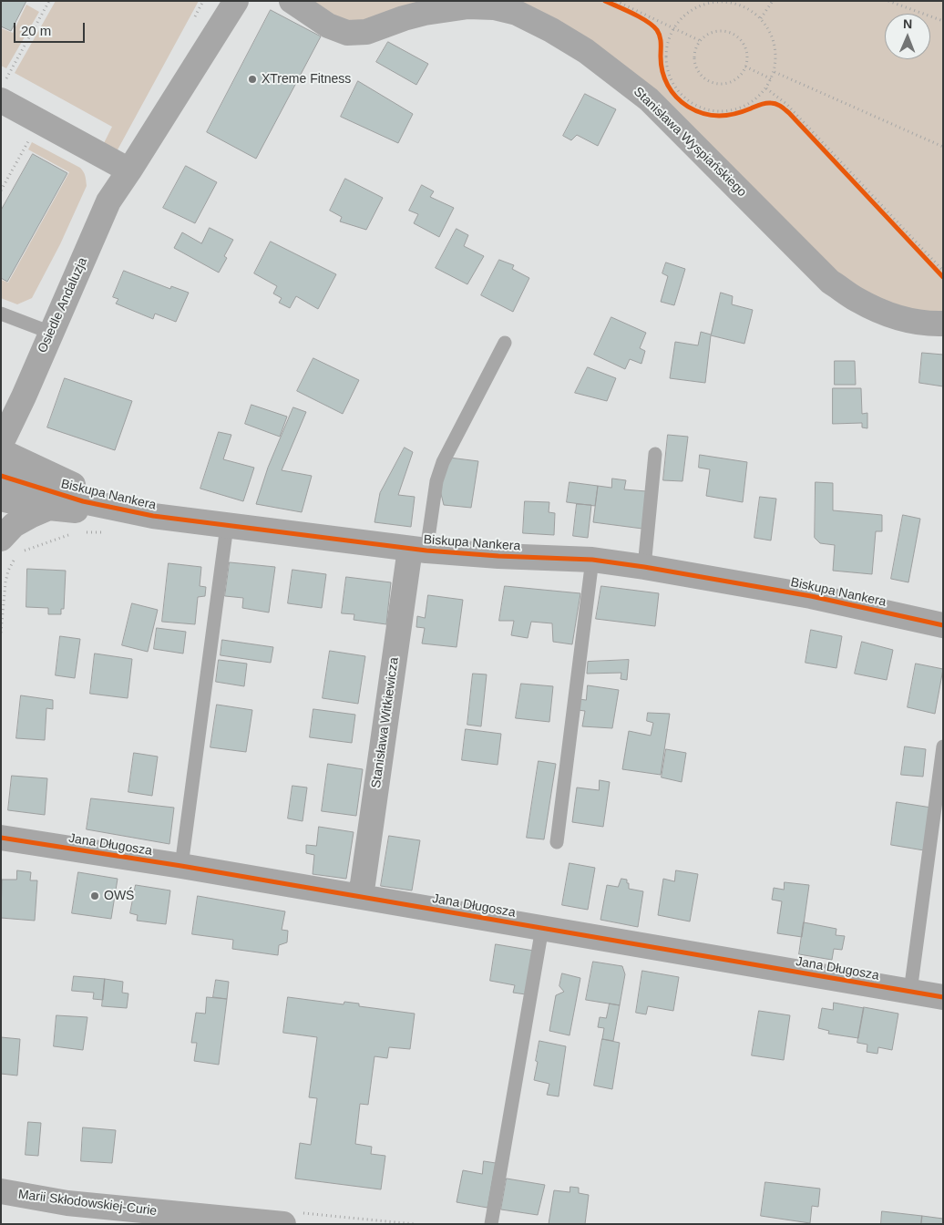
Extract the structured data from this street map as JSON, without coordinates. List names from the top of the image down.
{
  "streets": {
    "street": [
      "Stanisława Wyspiańskiego",
      "Osiedle Andaluzja",
      "Biskupa Nankera",
      "Stanisława Witkiewicza",
      "Jana Długosza",
      "Marii Skłodowskiej-Curie"
    ]
  },
  "crossings": [
    ["Biskupa Nankera", "Stanisława Witkiewicza"],
    ["Stanisława Witkiewicza", "Jana Długosza"]
  ],
  "places": ["XTreme Fitness", "OWŚ"],
  "scale_bar": "20 m",
  "north": "top"
}
